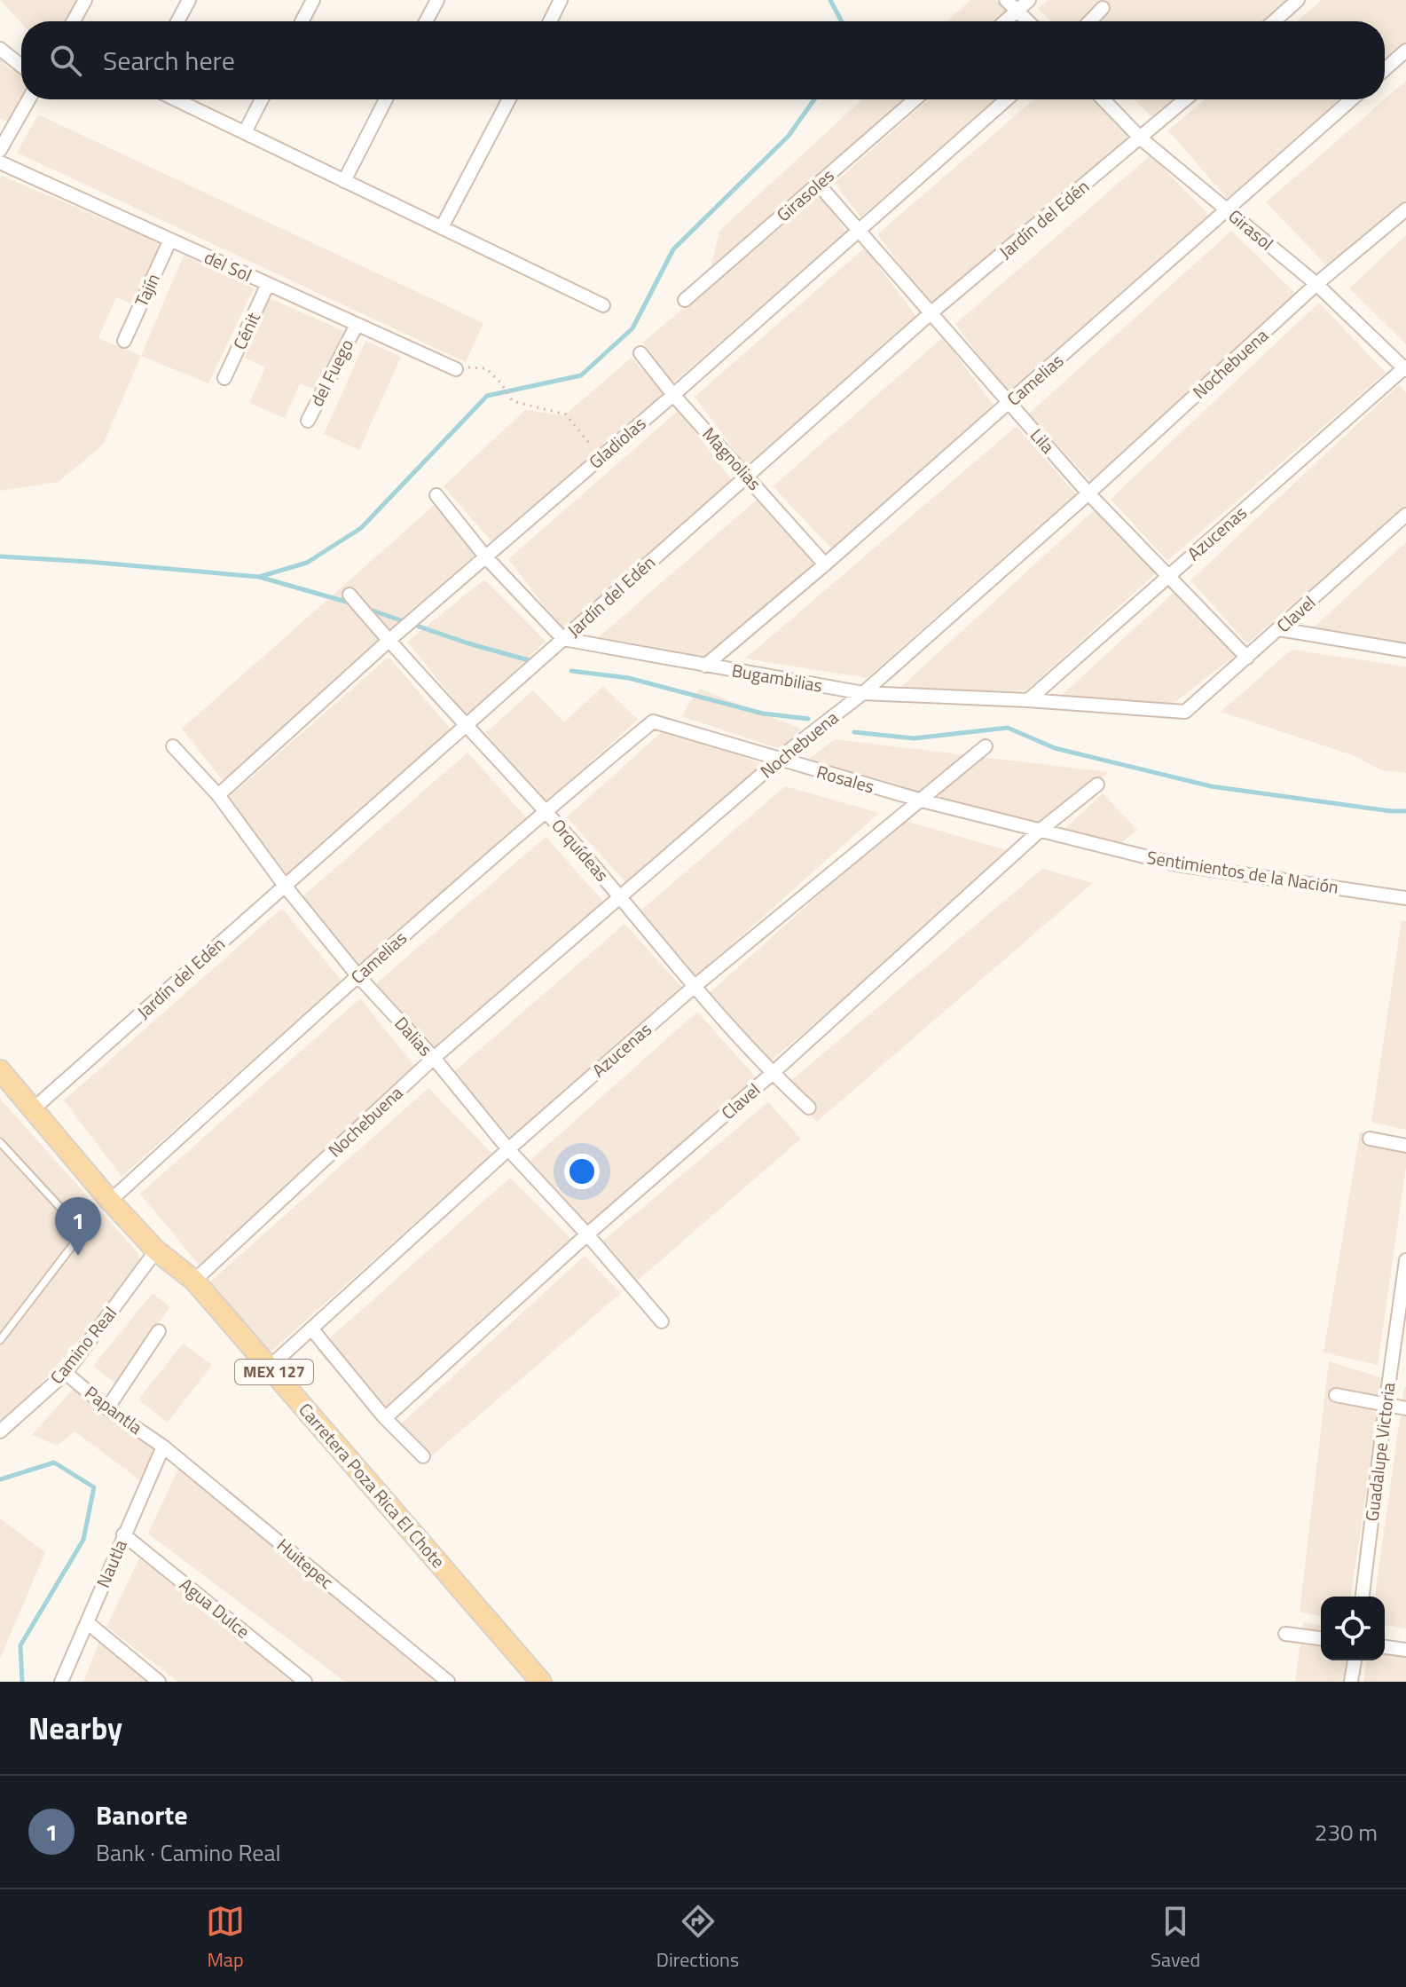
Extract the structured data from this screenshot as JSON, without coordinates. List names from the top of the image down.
{
  "streets": {
    "main road": ["MEX 127", "Carretera Poza Rica El Chote"],
    "street": [
      "Girasoles",
      "Jardín del Edén",
      "Girasol",
      "del Sol",
      "Tajín",
      "Cénit",
      "Nochebuena",
      "del Fuego",
      "Camelias",
      "Lila",
      "Gladiolas",
      "Magnolias",
      "Azucenas",
      "Clavel",
      "Bugambilias",
      "Rosales",
      "Orquídeas",
      "Sentimientos de la Nación",
      "Dalias",
      "Camino Real",
      "Papantla",
      "Guadalupe Victoria",
      "Nautla",
      "Huitepec",
      "Agua Dulce"
    ]
  },
  "crossings": [
    ["Girasoles", "Lila"],
    ["Jardín del Edén", "Girasol"],
    ["Jardín del Edén", "Lila"],
    ["Jardín del Edén", "Magnolias"],
    ["Jardín del Edén", "Bugambilias"],
    ["Jardín del Edén", "Orquídeas"],
    ["Jardín del Edén", "Dalias"],
    ["Jardín del Edén", "Carretera Poza Rica El Chote"],
    ["Girasol", "Nochebuena"],
    ["Girasol", "Camelias"],
    ["Girasol", "Azucenas"],
    ["del Sol", "Tajín"],
    ["del Sol", "Cénit"],
    ["del Sol", "del Fuego"],
    ["Nochebuena", "Lila"],
    ["Nochebuena", "Bugambilias"],
    ["Nochebuena", "Rosales"],
    ["Nochebuena", "Orquídeas"],
    ["Nochebuena", "Dalias"],
    ["Nochebuena", "Carretera Poza Rica El Chote"],
    ["Camelias", "Lila"],
    ["Camelias", "Magnolias"],
    ["Camelias", "Bugambilias"],
    ["Camelias", "Rosales"],
    ["Camelias", "Orquídeas"],
    ["Camelias", "Dalias"],
    ["Camelias", "Carretera Poza Rica El Chote"],
    ["Lila", "Gladiolas"],
    ["Lila", "Azucenas"],
    ["Lila", "Clavel"],
    ["Gladiolas", "Magnolias"],
    ["Gladiolas", "Orquídeas"],
    ["Gladiolas", "Dalias"],
    ["Azucenas", "Bugambilias"],
    ["Azucenas", "Rosales"],
    ["Azucenas", "Orquídeas"],
    ["Azucenas", "Dalias"],
    ["Azucenas", "Carretera Poza Rica El Chote"],
    ["Clavel", "Bugambilias"],
    ["Clavel", "Rosales"],
    ["Clavel", "Orquídeas"],
    ["Clavel", "Sentimientos de la Nación"],
    ["Clavel", "Dalias"],
    ["Rosales", "Sentimientos de la Nación"],
    ["Camino Real", "Papantla"],
    ["Camino Real", "Carretera Poza Rica El Chote"],
    ["Papantla", "Nautla"],
    ["Papantla", "Huitepec"],
    ["Nautla", "Huitepec"],
    ["Nautla", "Agua Dulce"]
  ],
  "page": {
    "search": "Search here",
    "pins": "1",
    "heading": "Nearby",
    "list": [
      {
        "mark": "1",
        "name": "Banorte",
        "note": "Bank · Camino Real",
        "value": "230 m"
      }
    ],
    "nav": ["Map", "Directions", "Saved"]
  }
}
